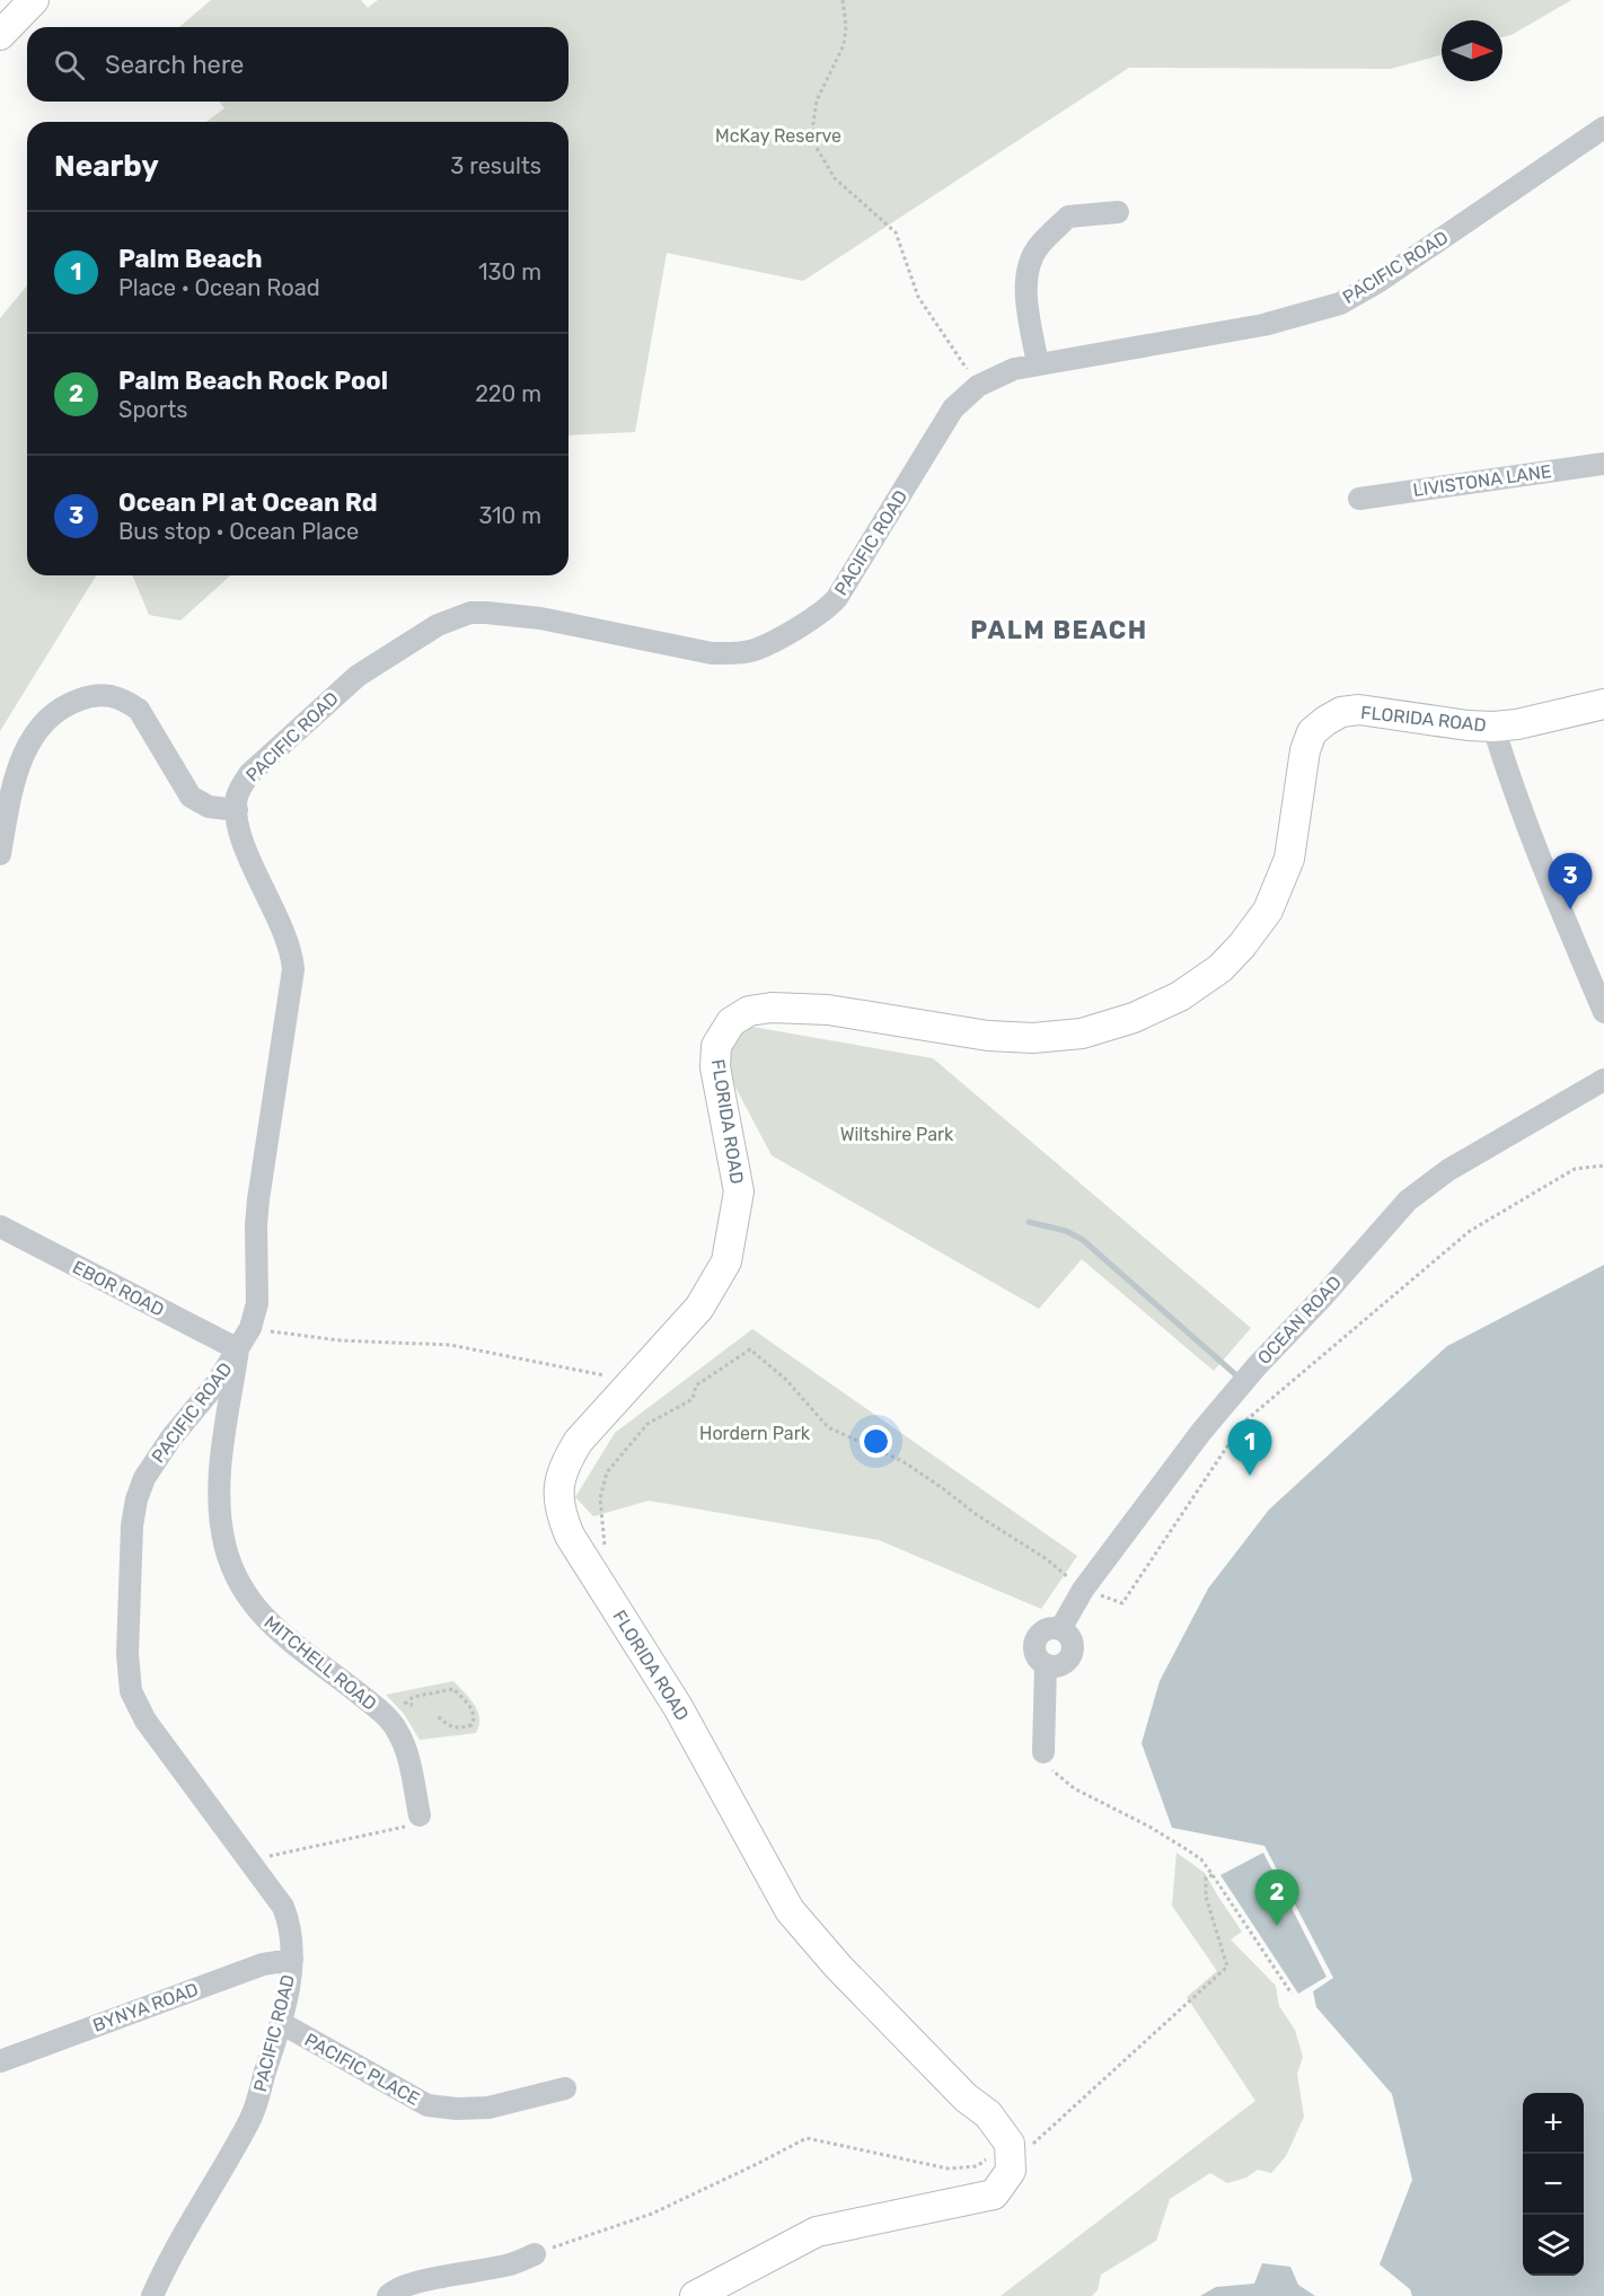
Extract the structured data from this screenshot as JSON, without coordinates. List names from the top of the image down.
{
  "streets": {
    "main road": ["FLORIDA ROAD"],
    "street": [
      "PACIFIC ROAD",
      "LIVISTONA LANE",
      "EBOR ROAD",
      "OCEAN ROAD",
      "MITCHELL ROAD",
      "BYNYA ROAD",
      "PACIFIC PLACE"
    ]
  },
  "crossings": [
    ["PACIFIC ROAD", "EBOR ROAD"],
    ["PACIFIC ROAD", "MITCHELL ROAD"],
    ["PACIFIC ROAD", "BYNYA ROAD"],
    ["PACIFIC ROAD", "PACIFIC PLACE"],
    ["EBOR ROAD", "MITCHELL ROAD"]
  ],
  "districts": ["PALM BEACH"],
  "parks": ["McKay Reserve", "Wiltshire Park", "Hordern Park"],
  "north": "right",
  "page": {
    "search": "Search here",
    "heading": ["Nearby", "3 results"],
    "list": [
      {
        "mark": "1",
        "name": "Palm Beach",
        "note": "Place · Ocean Road",
        "value": "130 m"
      },
      {
        "mark": "2",
        "name": "Palm Beach Rock Pool",
        "note": "Sports",
        "value": "220 m"
      },
      {
        "mark": "3",
        "name": "Ocean Pl at Ocean Rd",
        "note": "Bus stop · Ocean Place",
        "value": "310 m"
      }
    ],
    "pins": ["3", "1", "2"],
    "map_buttons": ["+", "−"]
  }
}
